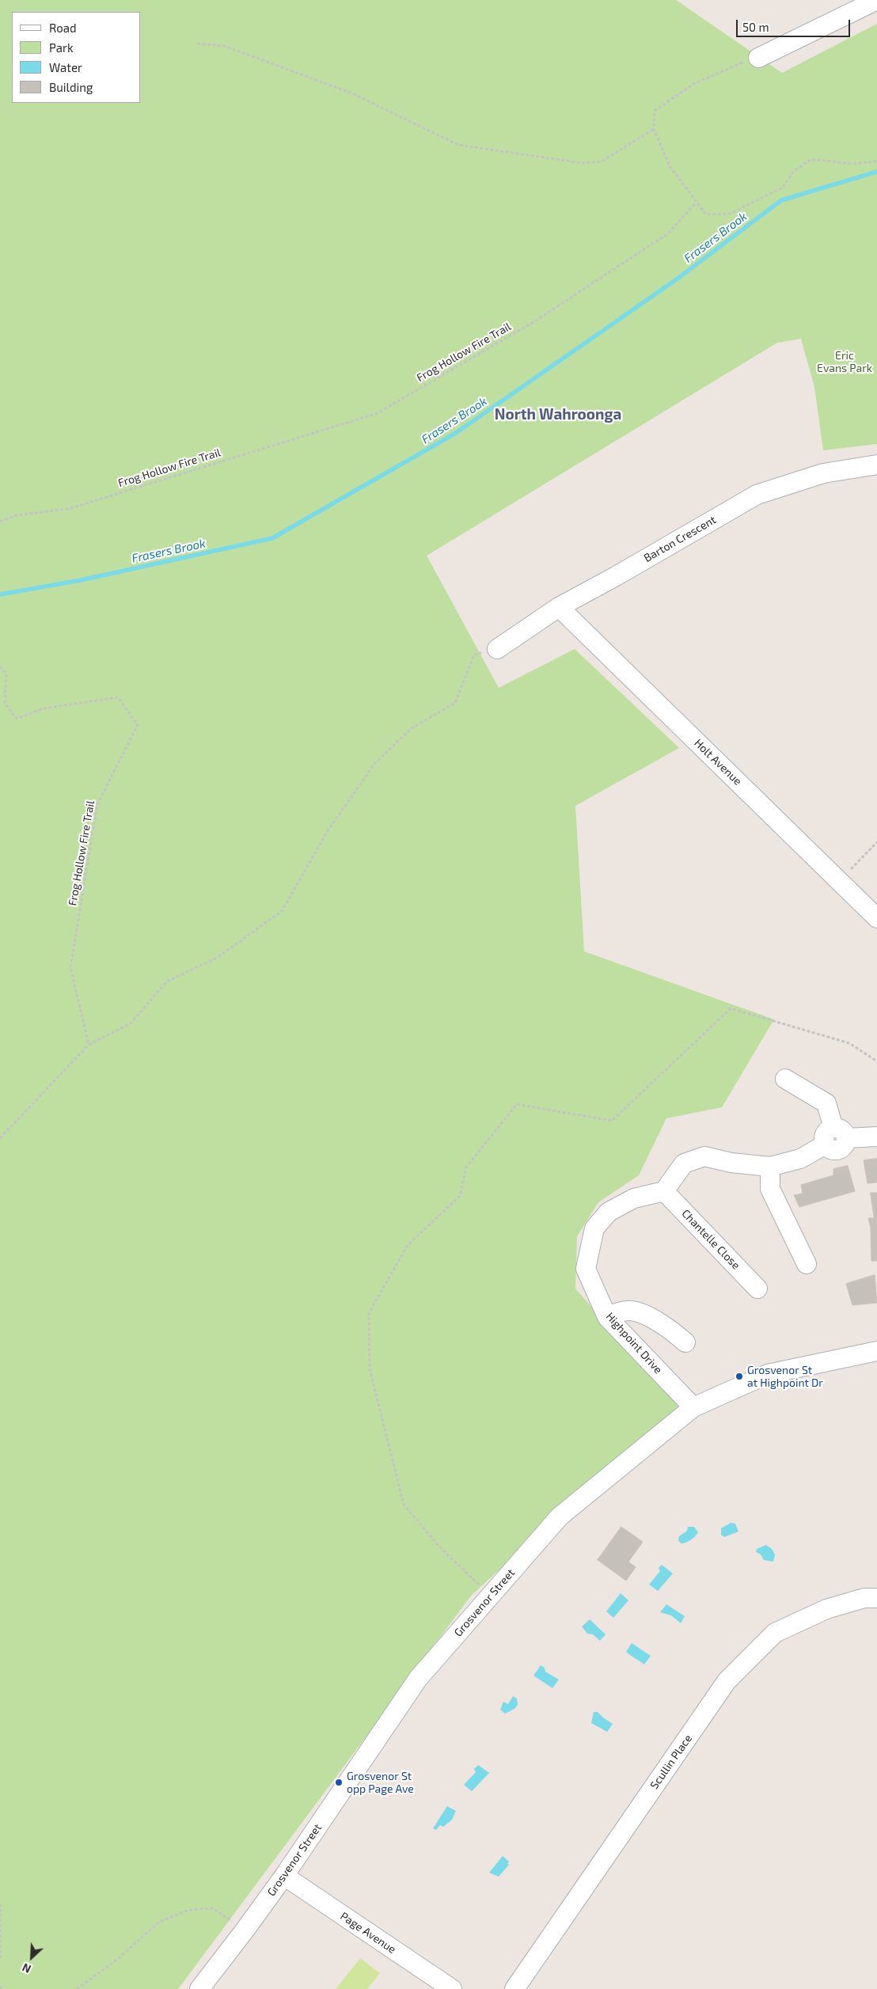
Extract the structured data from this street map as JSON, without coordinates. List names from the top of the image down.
{
  "streets": {
    "street": [
      "Barton Crescent",
      "Holt Avenue",
      "Chantelle Close",
      "Highpoint Drive",
      "Grosvenor Street",
      "Scullin Place",
      "Page Avenue"
    ],
    "path": ["Frog Hollow Fire Trail"]
  },
  "crossings": [
    ["Barton Crescent", "Holt Avenue"],
    ["Chantelle Close", "Highpoint Drive"],
    ["Highpoint Drive", "Grosvenor Street"],
    ["Grosvenor Street", "Page Avenue"]
  ],
  "districts": ["North Wahroonga"],
  "water": ["Frasers Brook"],
  "parks": ["Eric Evans Park"],
  "places": ["Grosvenor St at Highpoint Dr", "Grosvenor St opp Page Ave"],
  "legend": [
    "Road",
    "Park",
    "Water",
    "Building"
  ],
  "scale_bar": "50 m",
  "north": "bottom left"
}
